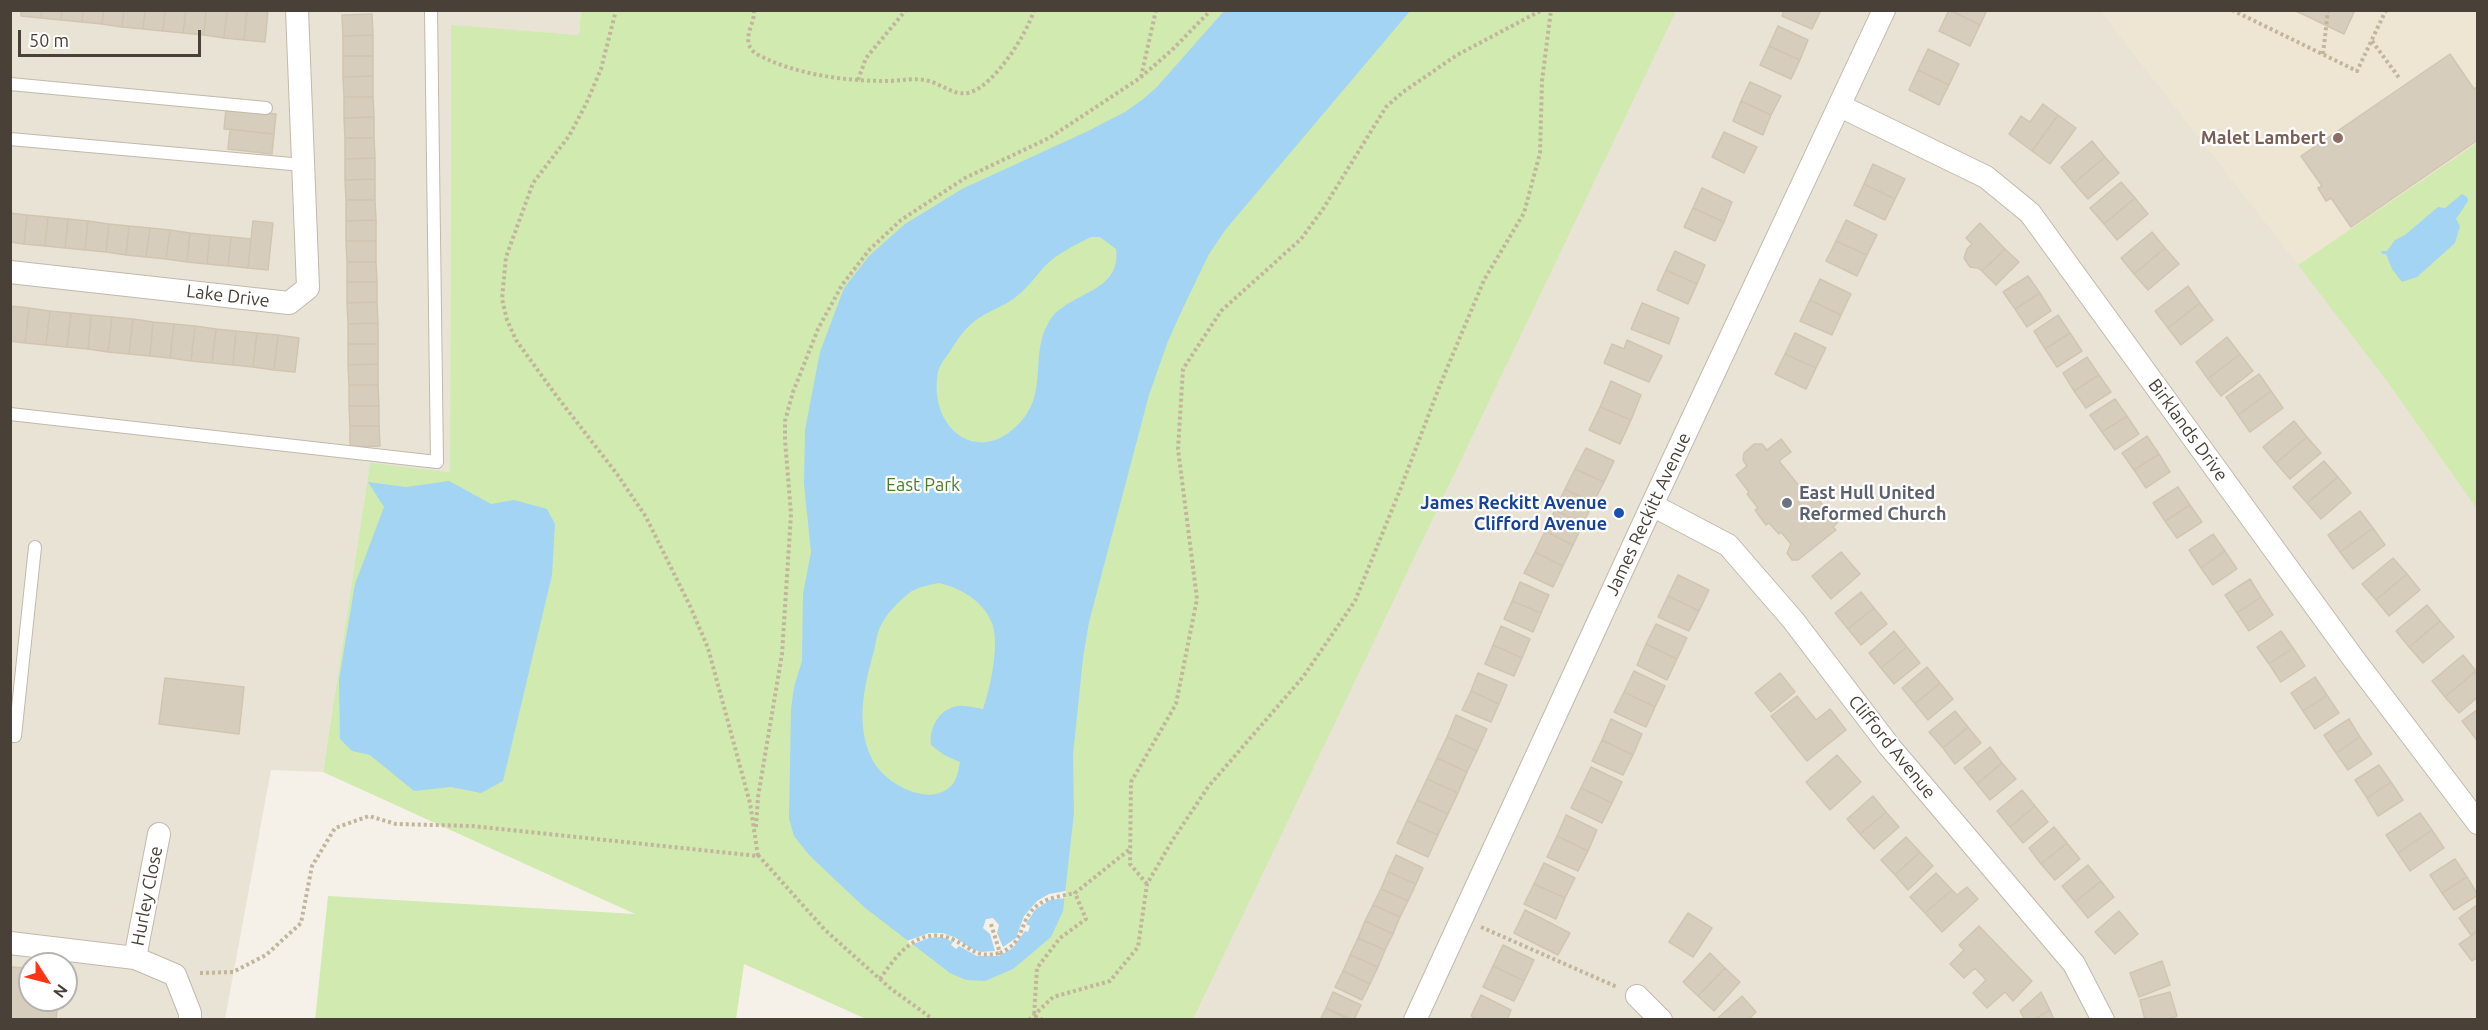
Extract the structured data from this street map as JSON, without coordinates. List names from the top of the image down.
{
  "streets": {
    "street": [
      "Lake Drive",
      "Birklands Drive",
      "James Reckitt Avenue",
      "Clifford Avenue",
      "Hurley Close"
    ]
  },
  "crossings": [
    ["Birklands Drive", "James Reckitt Avenue"],
    ["James Reckitt Avenue", "Clifford Avenue"]
  ],
  "parks": ["East Park"],
  "places": ["Malet Lambert", "East Hull United Reformed Church", "James Reckitt Avenue Clifford Avenue"],
  "scale_bar": "50 m",
  "north": "bottom right"
}
